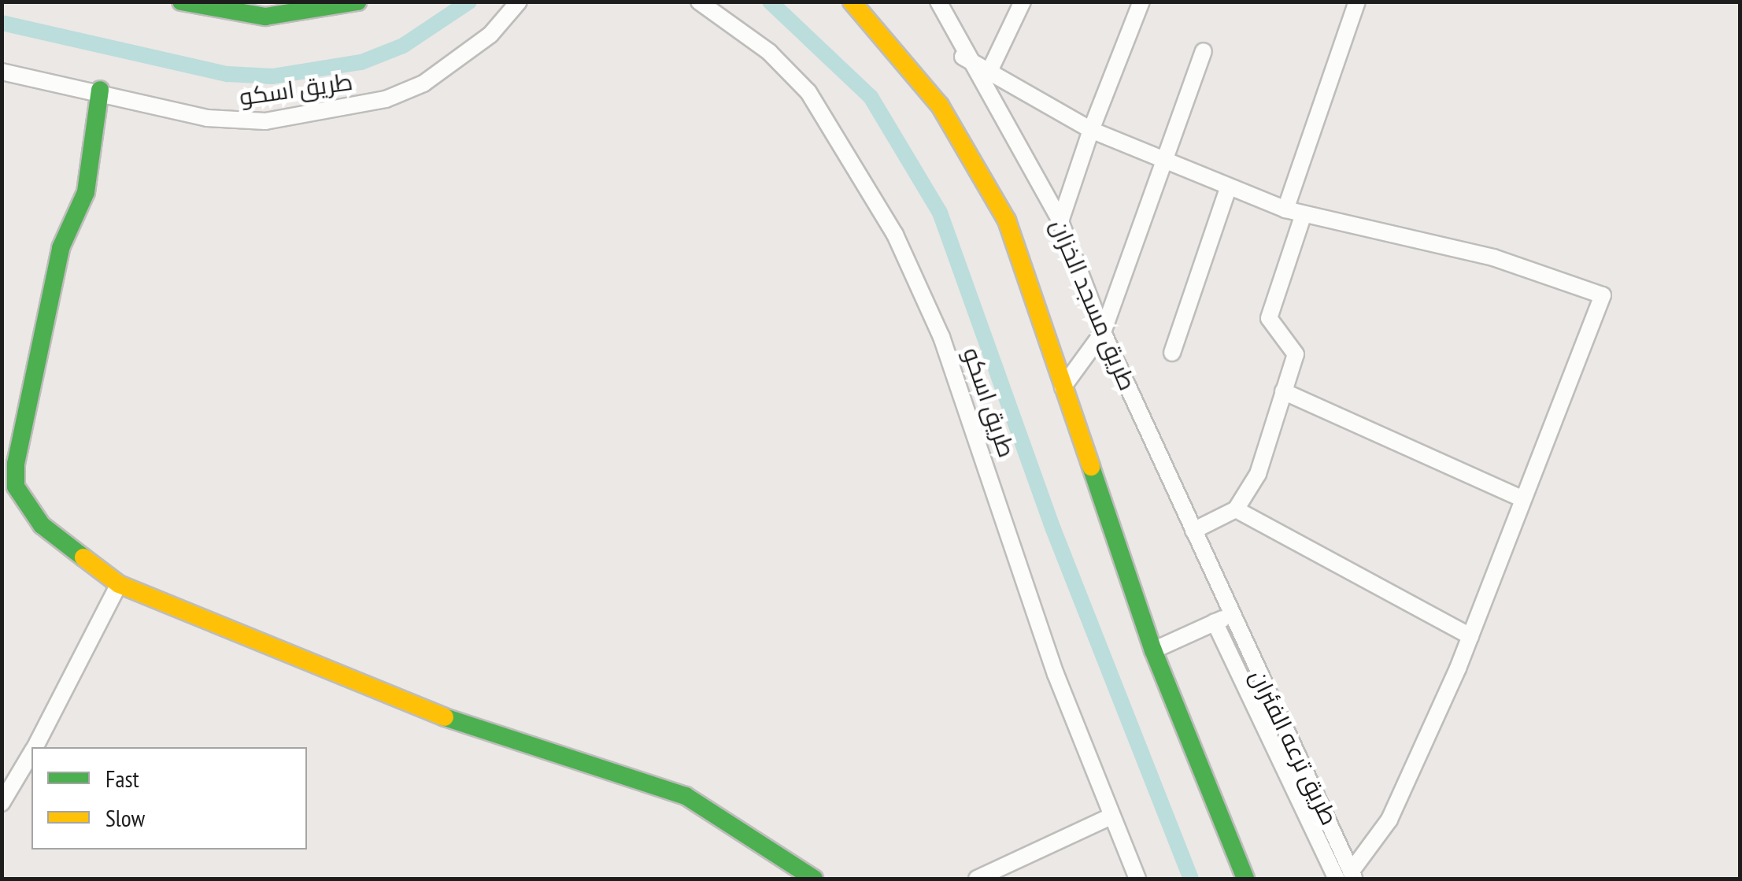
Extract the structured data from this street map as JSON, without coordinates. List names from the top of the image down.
{
  "streets": {
    "street": ["طريق اسكو", "طريق مسجد الخزان", "طريق ترعه الفئران"]
  },
  "crossings": [
    ["طريق مسجد الخزان", "طريق ترعه الفئران"]
  ],
  "legend": ["Fast", "Slow"]
}
